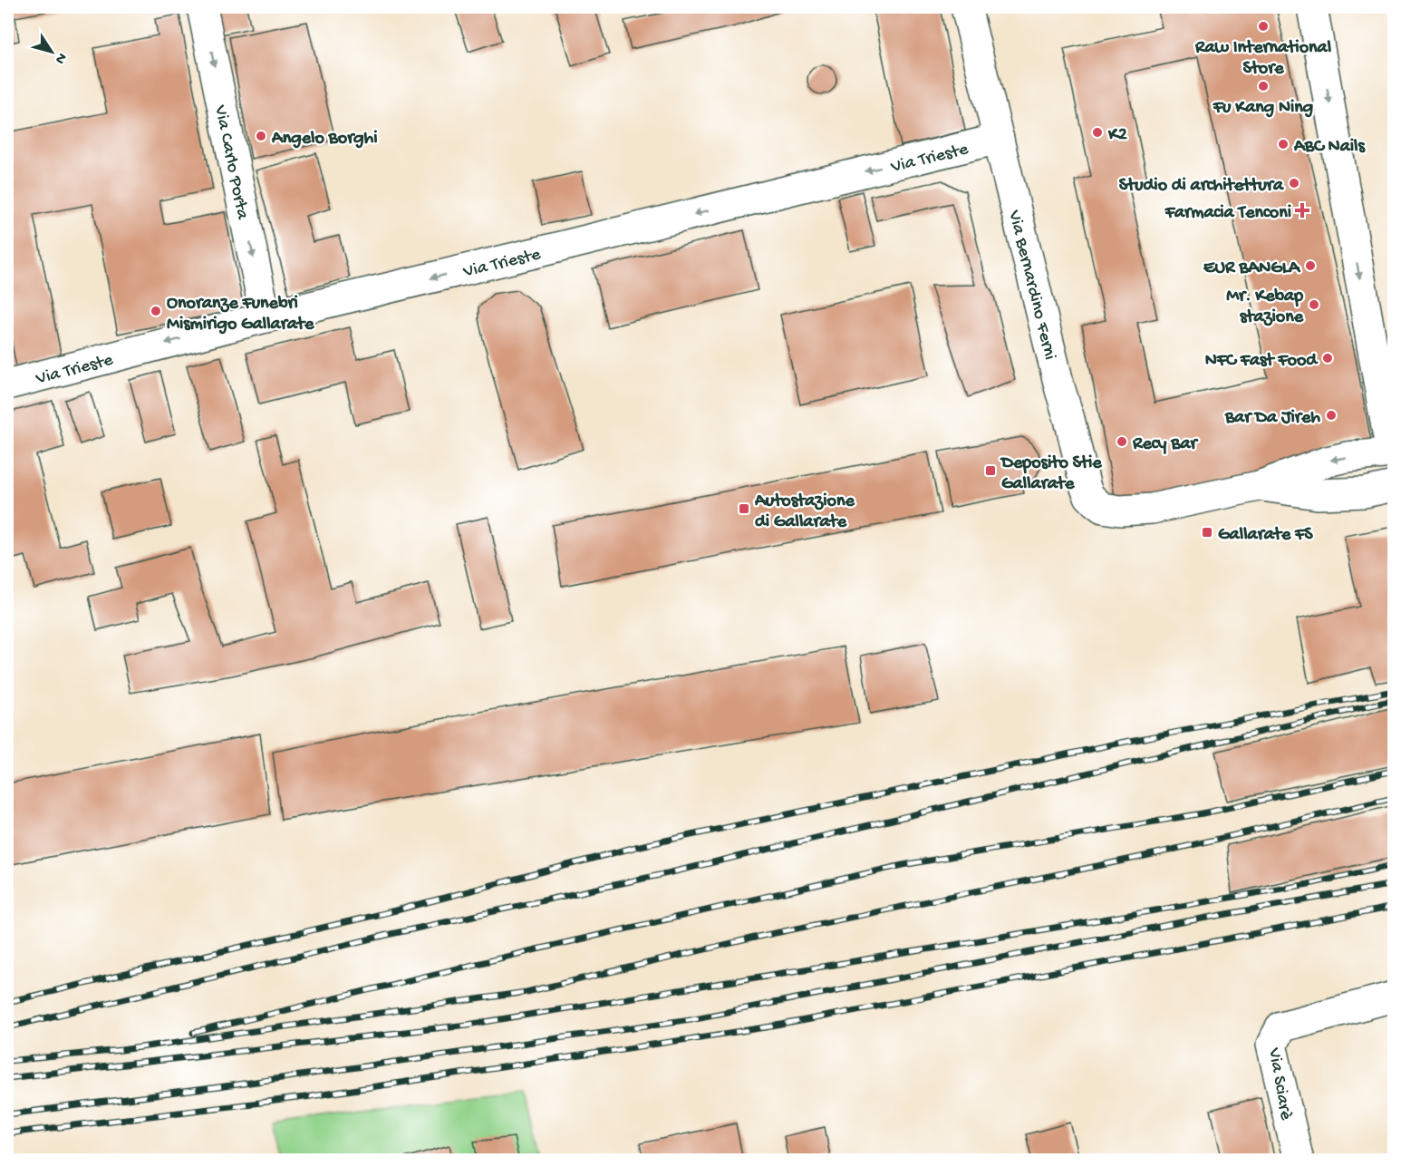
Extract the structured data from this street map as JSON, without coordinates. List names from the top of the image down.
{
  "streets": {
    "street": [
      "Via Trieste",
      "Via Carlo Porta",
      "Via Bernardino Ferni",
      "Via Sciarè"
    ]
  },
  "crossings": [
    ["Via Trieste", "Via Carlo Porta"],
    ["Via Trieste", "Via Bernardino Ferni"]
  ],
  "one_way": ["Via Trieste", "Via Carlo Porta"],
  "places": {
    "other": [
      "Raw International Store",
      "Fu Kang Ning",
      "K2",
      "Angelo Borghi",
      "ABC Nails",
      "Studio di architettura",
      "EUR BANGLA",
      "Mr. Kebap stazione",
      "Onoranze Funebri Mismirigo Gallarate",
      "NFC Fast Food",
      "Bar Da Jireh",
      "Recy Bar"
    ],
    "health": ["Farmacia Tenconi"],
    "transit": ["Deposito Stie Gallarate", "Autostazione di Gallarate", "Gallarate FS"]
  },
  "north": "bottom right"
}
